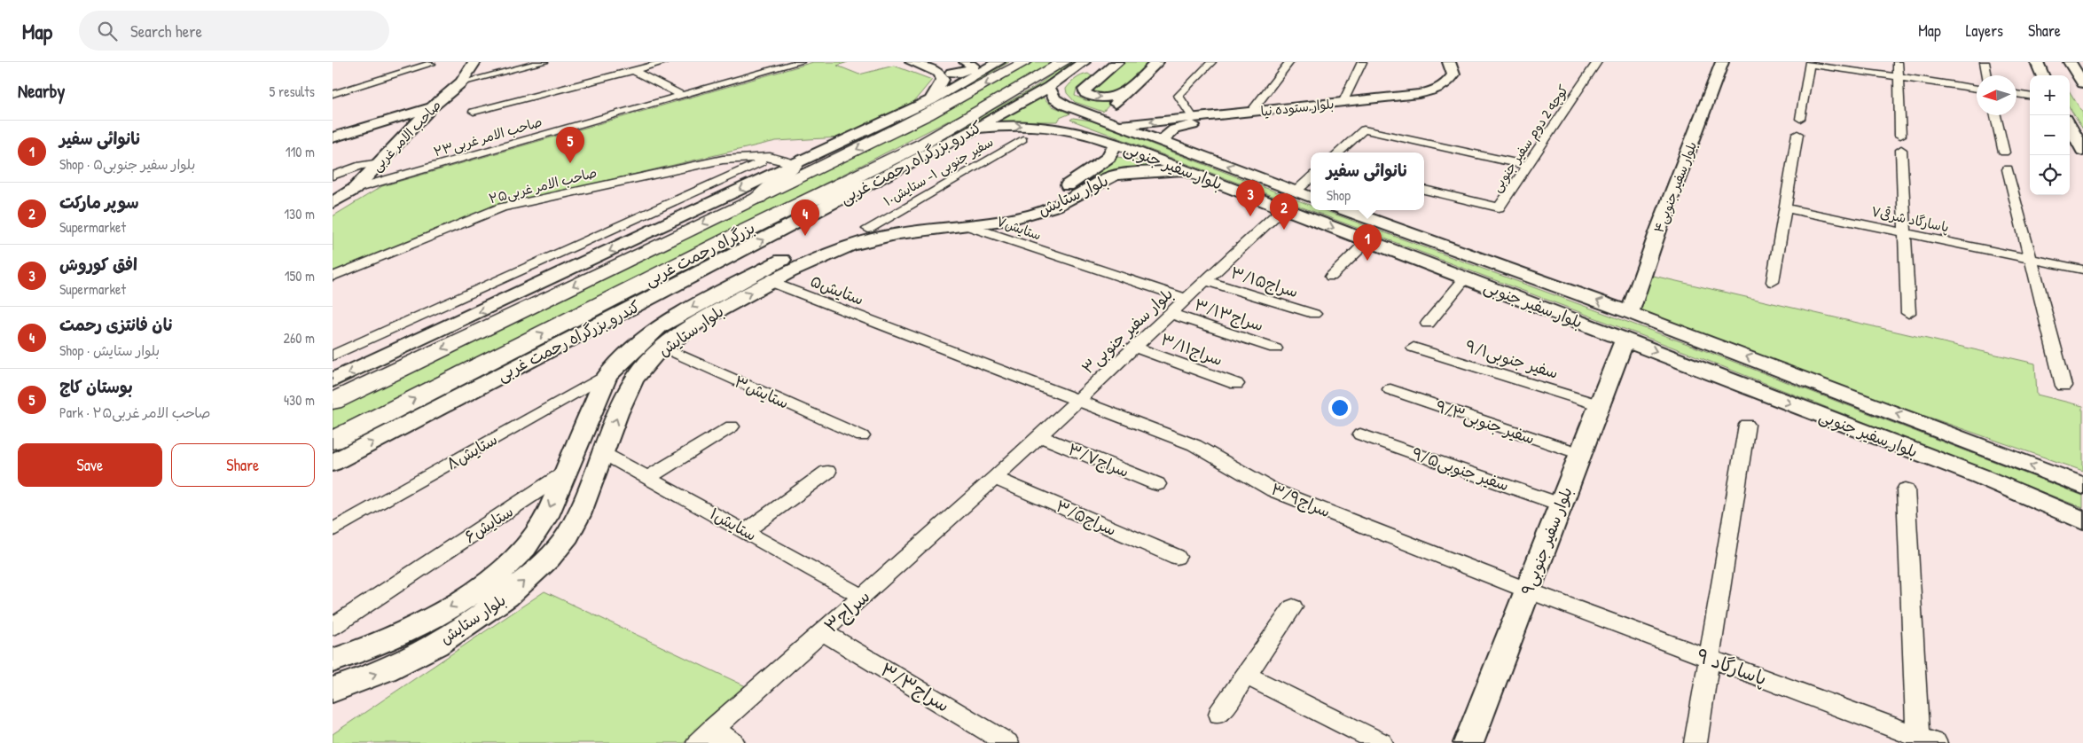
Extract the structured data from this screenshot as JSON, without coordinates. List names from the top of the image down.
{
  "streets": {
    "main road": ["بزرگراه رحمت غربی"],
    "street": [
      "بلوار ستوده نیا",
      "صاحب الامر غربی",
      "صاحب الامر غربی۲۳",
      "کوچه 2 دوم سفیر جنوبی",
      "کندرو بزرگراه رحمت غربی",
      "بلوار سفیر جنوبی",
      "سفیر جنوبی ۱- ستایش۱۰",
      "صاحب الامر غربی۲۵",
      "بلوار سفیر جنوبی۴",
      "بلوار ستایش",
      "پاسارگاد شرقی۷",
      "ستایش۷",
      "سراج۳/۱۵",
      "ستایش۵",
      "سراج۳/۱۳",
      "بلوار سفیر جنوبی۳",
      "سراج۳/۱۱",
      "سفیر جنوبی۹/۱",
      "ستایش۳",
      "سفیر جنوبی۹/۳",
      "ستایش۸",
      "سراج۳/۷",
      "سفیر جنوبی۹/۵",
      "سراج۳/۹",
      "سراج۳/۵",
      "ستایش۶",
      "ستایش۱",
      "بلوار سفیر جنوبی۹",
      "سراج۳",
      "پاسارگاد ۹",
      "سراج۳/۳"
    ]
  },
  "crossings": [
    ["بلوار ستوده نیا", "بلوار سفیر جنوبی"],
    ["بلوار ستوده نیا", "بلوار ستایش"],
    ["صاحب الامر غربی", "صاحب الامر غربی۲۳"],
    ["کندرو بزرگراه رحمت غربی", "بلوار سفیر جنوبی"],
    ["کندرو بزرگراه رحمت غربی", "بزرگراه رحمت غربی"],
    ["بلوار سفیر جنوبی", "بلوار سفیر جنوبی۴"],
    ["بلوار سفیر جنوبی", "بلوار ستایش"],
    ["بلوار سفیر جنوبی", "بلوار سفیر جنوبی۳"],
    ["بلوار سفیر جنوبی", "بلوار سفیر جنوبی۹"],
    ["سفیر جنوبی ۱- ستایش۱۰", "بلوار ستایش"],
    ["بلوار ستایش", "ستایش۷"],
    ["بلوار ستایش", "ستایش۵"],
    ["بلوار ستایش", "ستایش۳"],
    ["بلوار ستایش", "ستایش۸"],
    ["بلوار ستایش", "ستایش۶"],
    ["بلوار ستایش", "ستایش۱"],
    ["ستایش۷", "بلوار سفیر جنوبی۳"],
    ["سراج۳/۱۵", "بلوار سفیر جنوبی۳"],
    ["ستایش۵", "بلوار سفیر جنوبی۳"],
    ["ستایش۵", "سراج۳/۹"],
    ["سراج۳/۱۳", "بلوار سفیر جنوبی۳"],
    ["بلوار سفیر جنوبی۳", "سراج۳/۱۱"],
    ["بلوار سفیر جنوبی۳", "سراج۳/۷"],
    ["بلوار سفیر جنوبی۳", "سراج۳/۹"],
    ["بلوار سفیر جنوبی۳", "سراج۳/۵"],
    ["بلوار سفیر جنوبی۳", "سراج۳"],
    ["سفیر جنوبی۹/۱", "بلوار سفیر جنوبی۹"],
    ["سفیر جنوبی۹/۳", "بلوار سفیر جنوبی۹"],
    ["سفیر جنوبی۹/۵", "بلوار سفیر جنوبی۹"],
    ["سراج۳/۹", "بلوار سفیر جنوبی۹"],
    ["سراج۳/۹", "پاسارگاد ۹"],
    ["سراج۳/۵", "سراج۳"],
    ["ستایش۱", "سراج۳"],
    ["بلوار سفیر جنوبی۹", "پاسارگاد ۹"],
    ["سراج۳", "سراج۳/۳"]
  ],
  "north": "left",
  "page": {
    "header": "Map",
    "search": "Search here",
    "nav": ["Map", "Layers", "Share"],
    "heading": ["Nearby", "5 results"],
    "map_buttons": ["+", "−"],
    "list": [
      {
        "mark": "1",
        "name": "نانوائی سفیر",
        "note": "Shop · بلوار سفیر جنوبی۵",
        "value": "110 m"
      },
      {
        "mark": "2",
        "name": "سوپر مارکت",
        "note": "Supermarket",
        "value": "130 m"
      },
      {
        "mark": "3",
        "name": "افق کوروش",
        "note": "Supermarket",
        "value": "150 m"
      },
      {
        "mark": "4",
        "name": "نان فانتزی رحمت",
        "note": "Shop · بلوار ستایش",
        "value": "260 m"
      },
      {
        "mark": "5",
        "name": "بوستان کاج",
        "note": "Park · صاحب الامر غربی۲۵",
        "value": "430 m"
      }
    ],
    "pins": [
      "5",
      "3",
      "2",
      "4",
      "1"
    ],
    "popup": ["نانوائی سفیر", "Shop"],
    "buttons": ["Save", "Share"]
  }
}
